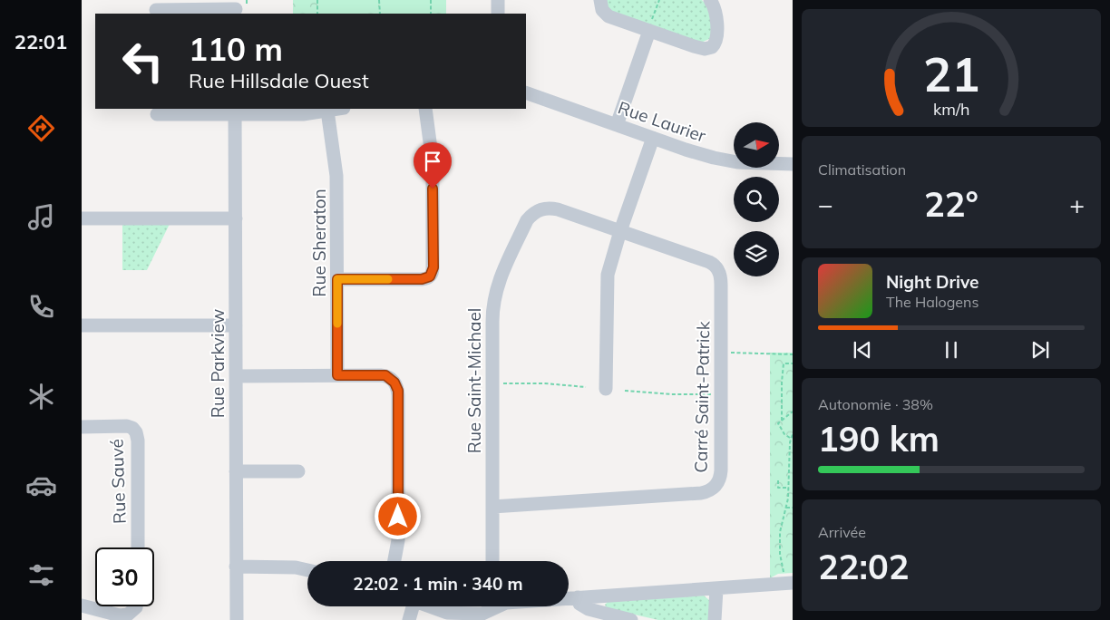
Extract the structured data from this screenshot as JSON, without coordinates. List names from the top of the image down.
{
  "streets": {
    "street": [
      "Rue Laurier",
      "Rue Sheraton",
      "Rue Parkview",
      "Rue Saint-Michael",
      "Carré Saint-Patrick",
      "Rue Sauvé"
    ]
  },
  "crossings": [
    ["Rue Saint-Michael", "Carré Saint-Patrick"]
  ],
  "north": "right",
  "page": {
    "tabs": "22:01",
    "turn": ["110 m", "Rue Hillsdale Ouest"],
    "tile": [
      "Climatisation",
      ["Autonomie · 38%", "190 km"],
      ["Arrivée", "22:02"]
    ],
    "heat": ["−", "22°", "+"],
    "song": ["Night Drive", "The Halogens"],
    "limit": "30",
    "trip": "22:02 · 1 min · 340 m",
    "gauge": ["21", "km/h"]
  }
}
